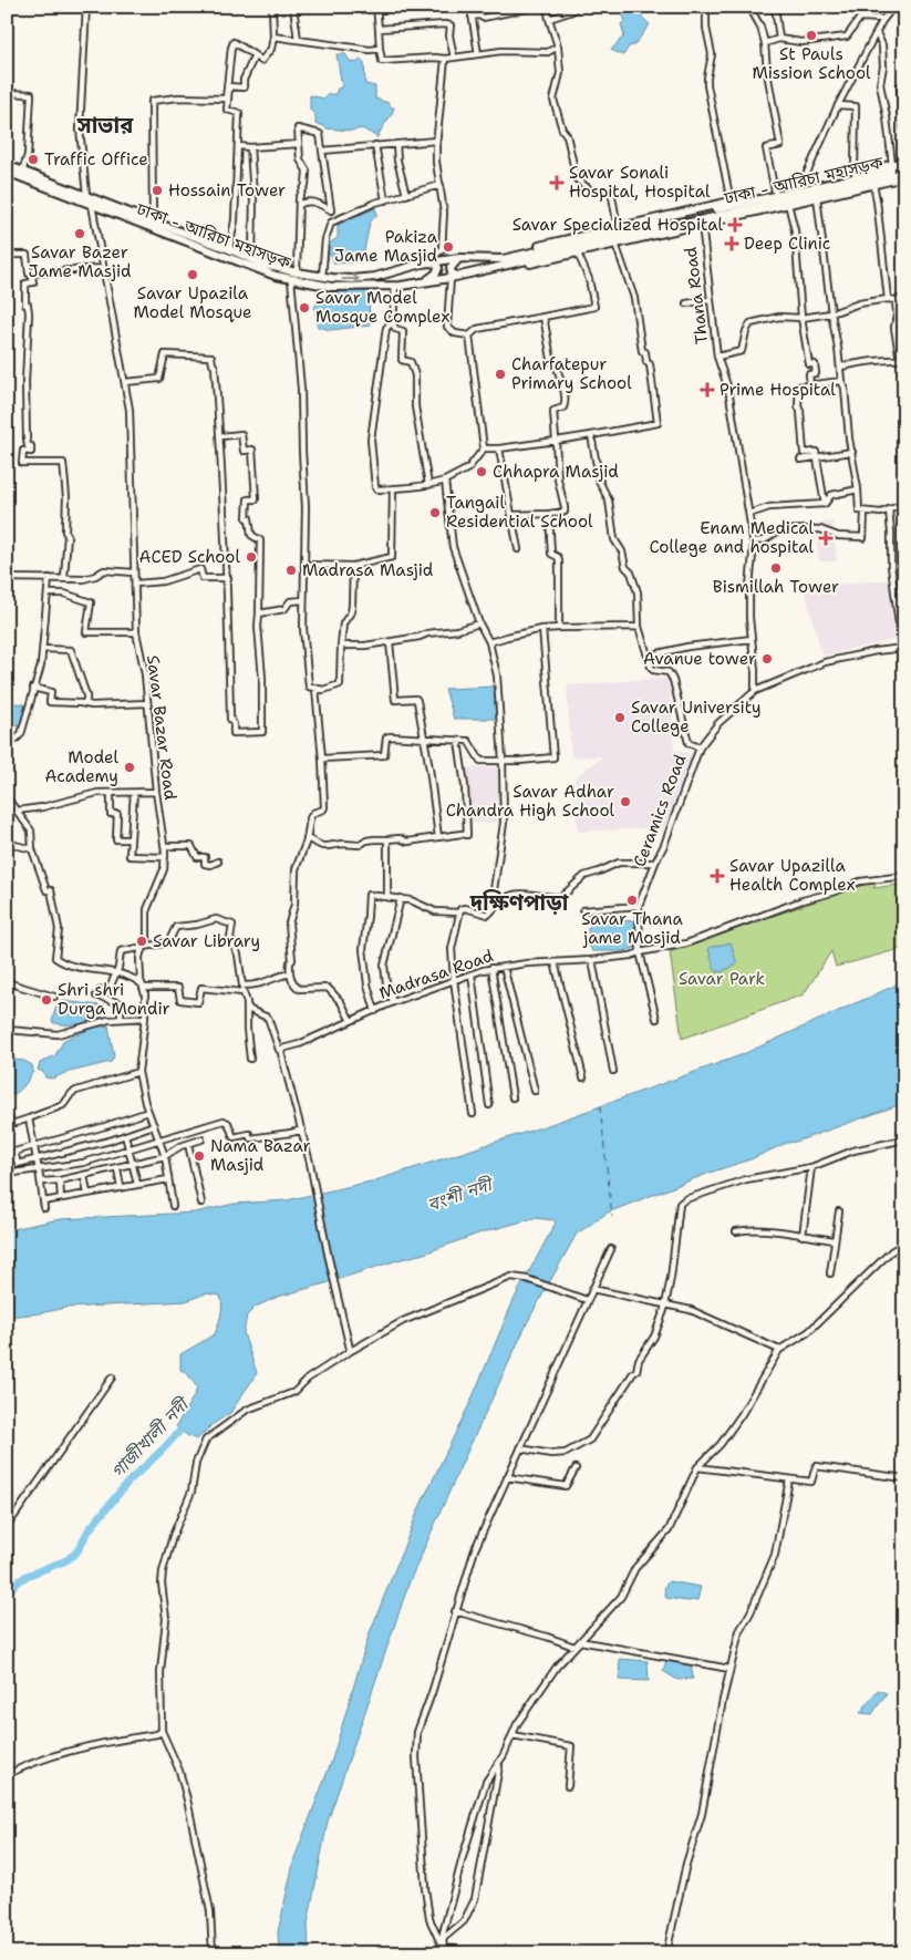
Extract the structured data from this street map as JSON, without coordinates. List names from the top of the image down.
{
  "streets": {
    "highway": ["ঢাকা - আরিচা মহাসড়ক"],
    "street": [
      "Thana Road",
      "Savar Bazar Road",
      "Ceramics Road",
      "Madrasa Road"
    ]
  },
  "crossings": [
    ["ঢাকা - আরিচা মহাসড়ক", "Savar Bazar Road"],
    ["Thana Road", "Ceramics Road"],
    ["Ceramics Road", "Madrasa Road"]
  ],
  "districts": ["সাভার", "দক্ষিণপাড়া"],
  "water": ["বংশী নদী", "গাজীখালী নদী"],
  "parks": ["Savar Park"],
  "places": {
    "other": [
      "St Pauls Mission School",
      "Traffic Office",
      "Hossain Tower",
      "Savar Bazer Jame Masjid",
      "Pakiza Jame Masjid",
      "Savar Upazila Model Mosque",
      "Savar Model Mosque Complex",
      "Charfatepur Primary School",
      "Chhapra Masjid",
      "Tangail Residential School",
      "ACED School",
      "Bismillah Tower",
      "Madrasa Masjid",
      "Avanue tower",
      "Savar University College",
      "Model Academy",
      "Savar Adhar Chandra High School",
      "Savar Thana jame Mosjid",
      "Savar Library",
      "Shri shri Durga Mondir",
      "Nama Bazar Masjid"
    ],
    "health": [
      "Savar Sonali Hospital, Hospital",
      "Savar Specialized Hospital",
      "Deep Clinic",
      "Prime Hospital",
      "Enam Medical College and hospital",
      "Savar Upazilla Health Complex"
    ]
  }
}
